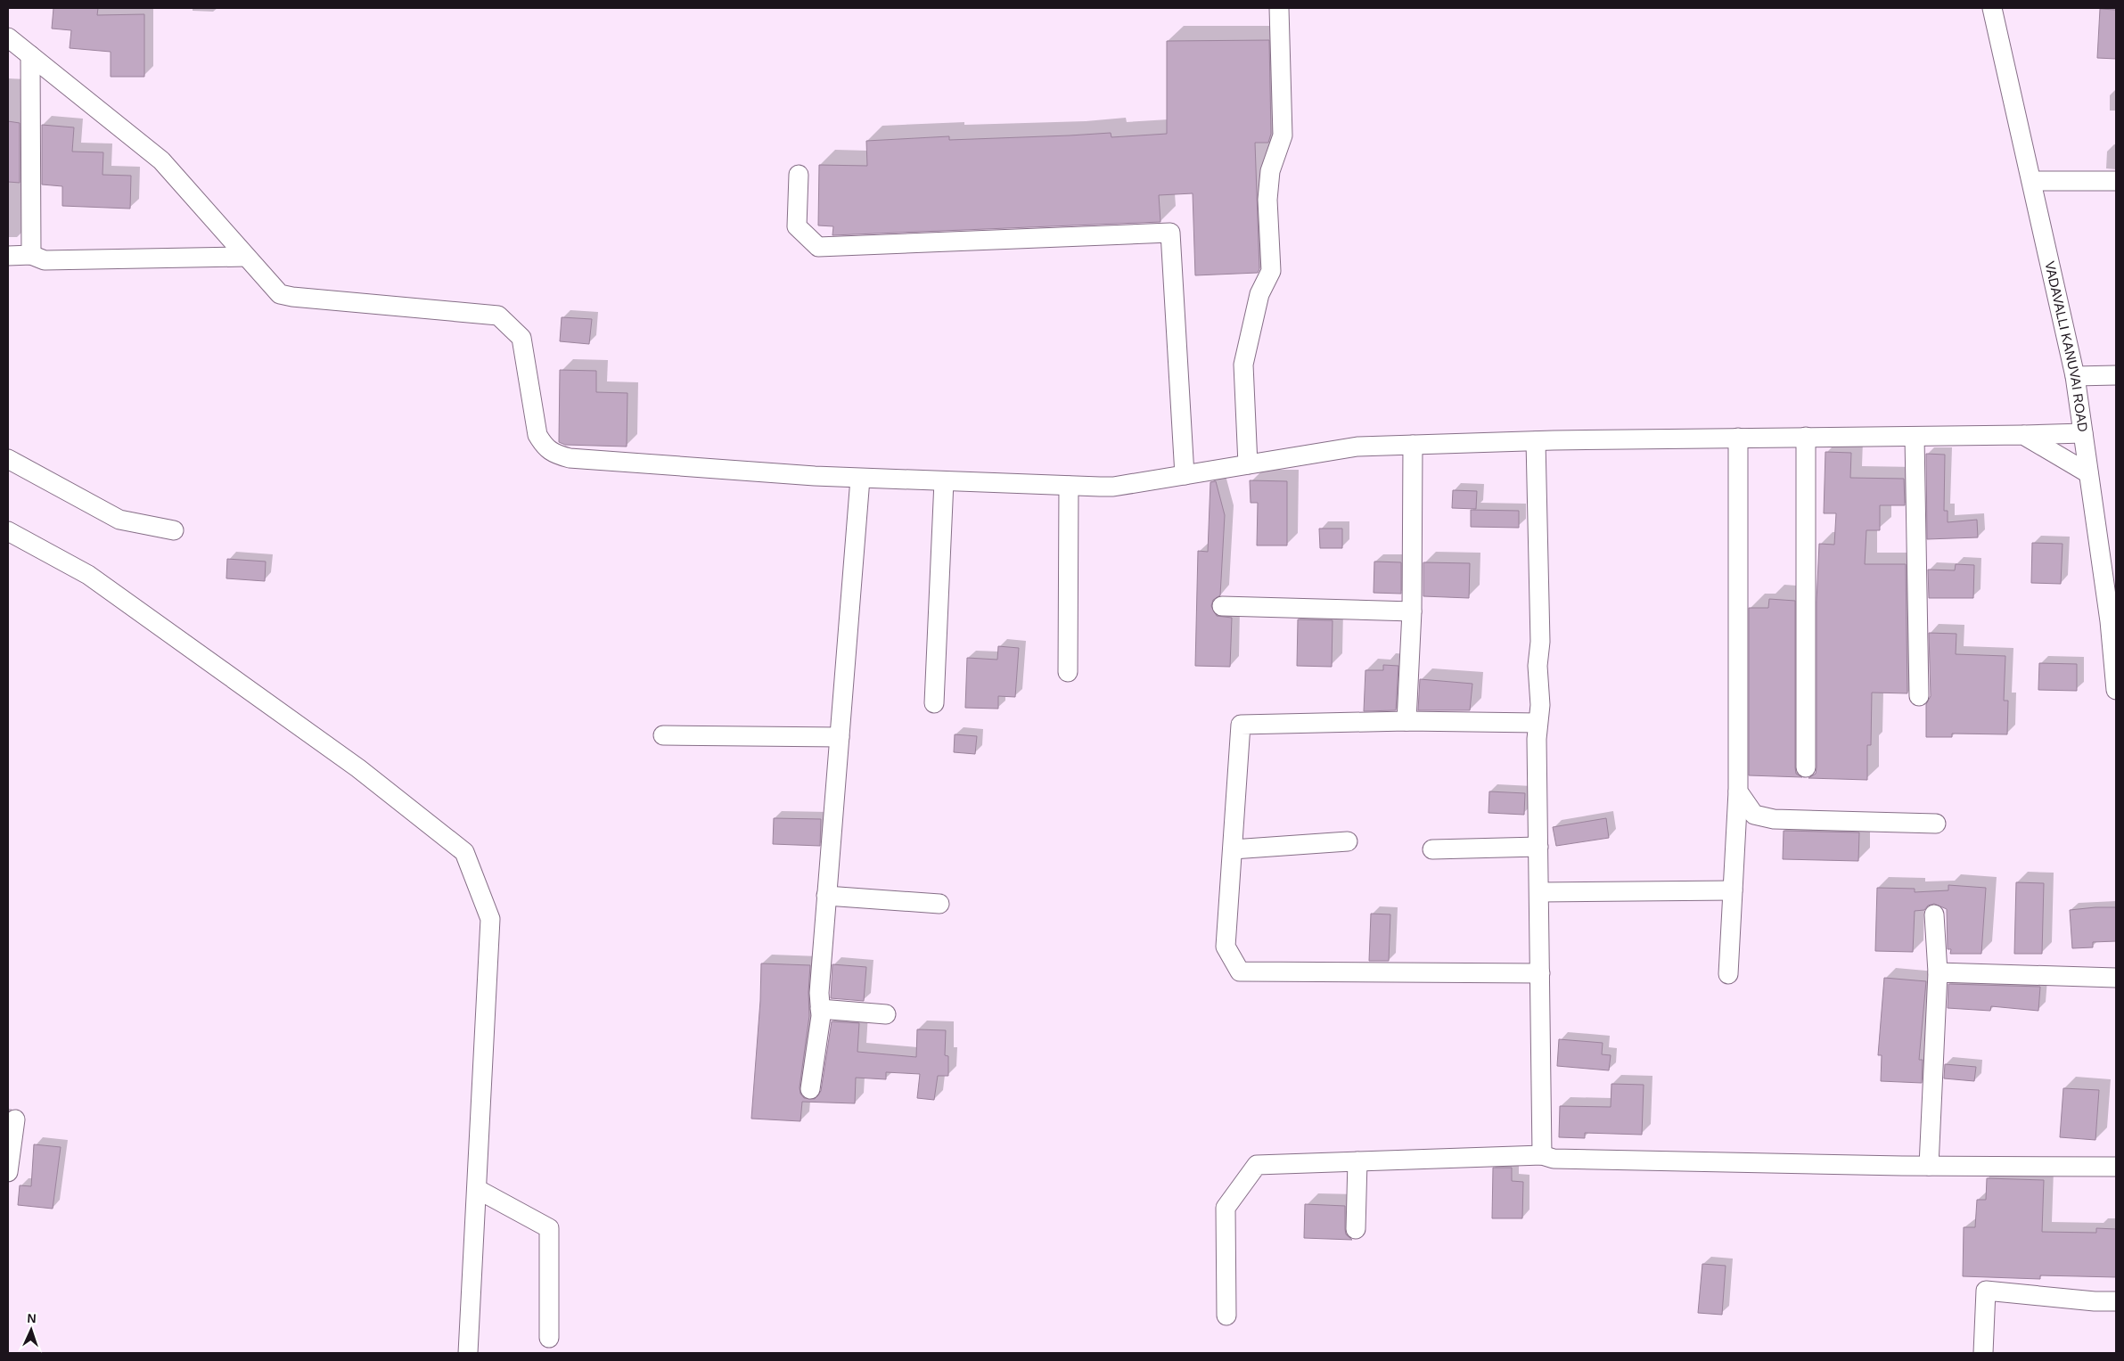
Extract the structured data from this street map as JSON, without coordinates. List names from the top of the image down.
{
  "streets": {
    "street": ["VADAVALLI KANUVAI ROAD"]
  },
  "north": "top"
}
